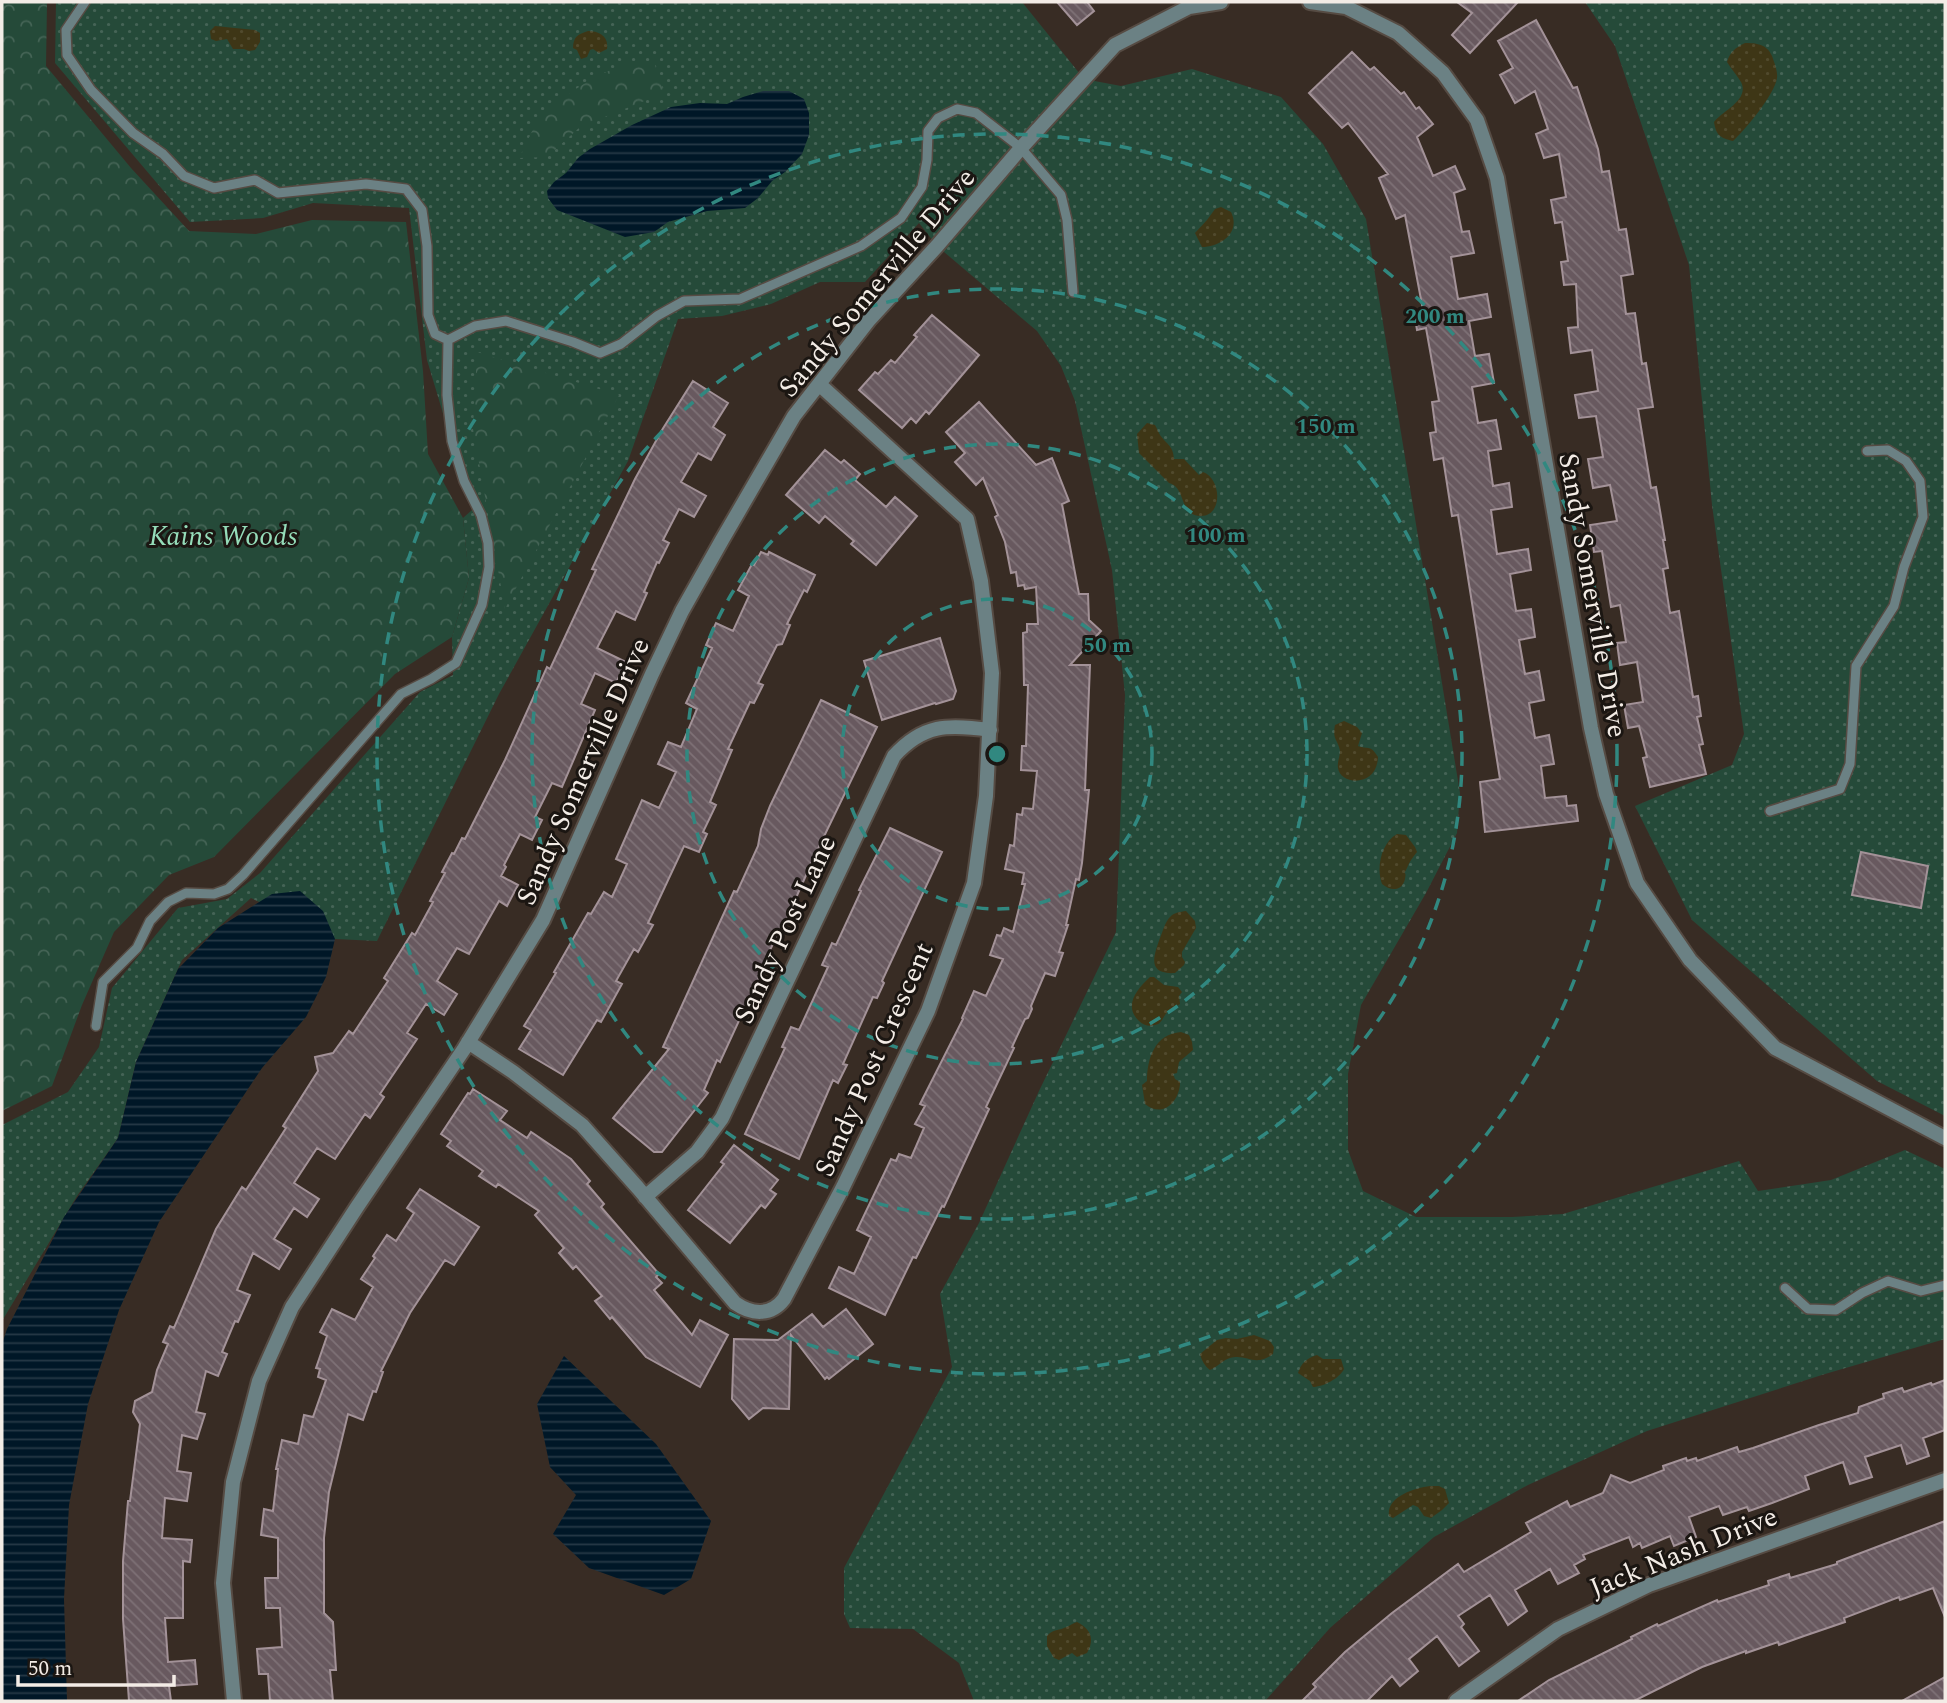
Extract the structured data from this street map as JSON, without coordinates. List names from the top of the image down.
{
  "streets": {
    "street": [
      "Sandy Somerville Drive",
      "Sandy Post Lane",
      "Sandy Post Crescent",
      "Jack Nash Drive"
    ]
  },
  "crossings": [
    ["Sandy Somerville Drive", "Sandy Post Crescent"],
    ["Sandy Post Lane", "Sandy Post Crescent"]
  ],
  "parks": ["Kains Woods"],
  "scale_bar": "50 m",
  "rings": [
    "200 m",
    "150 m",
    "100 m",
    "50 m"
  ]
}
